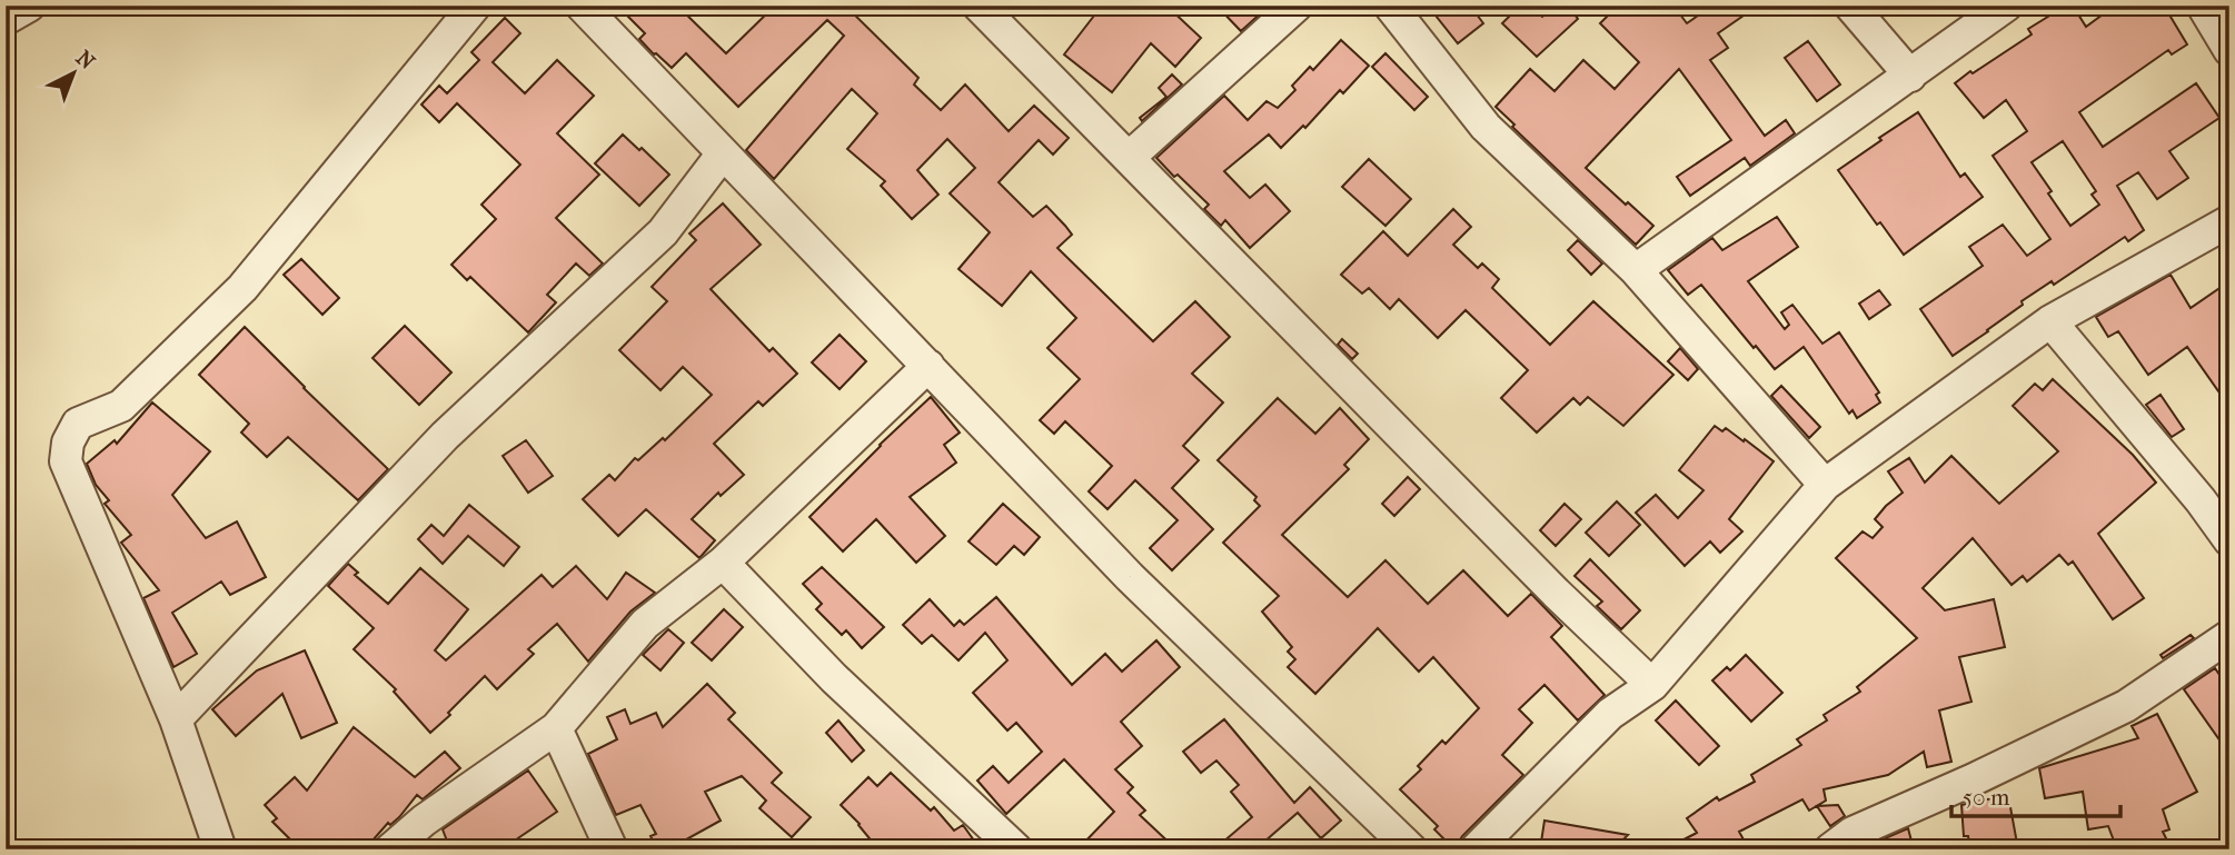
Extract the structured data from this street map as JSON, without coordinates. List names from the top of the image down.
{
  "scale_bar": "50 m",
  "north": "top right"
}
